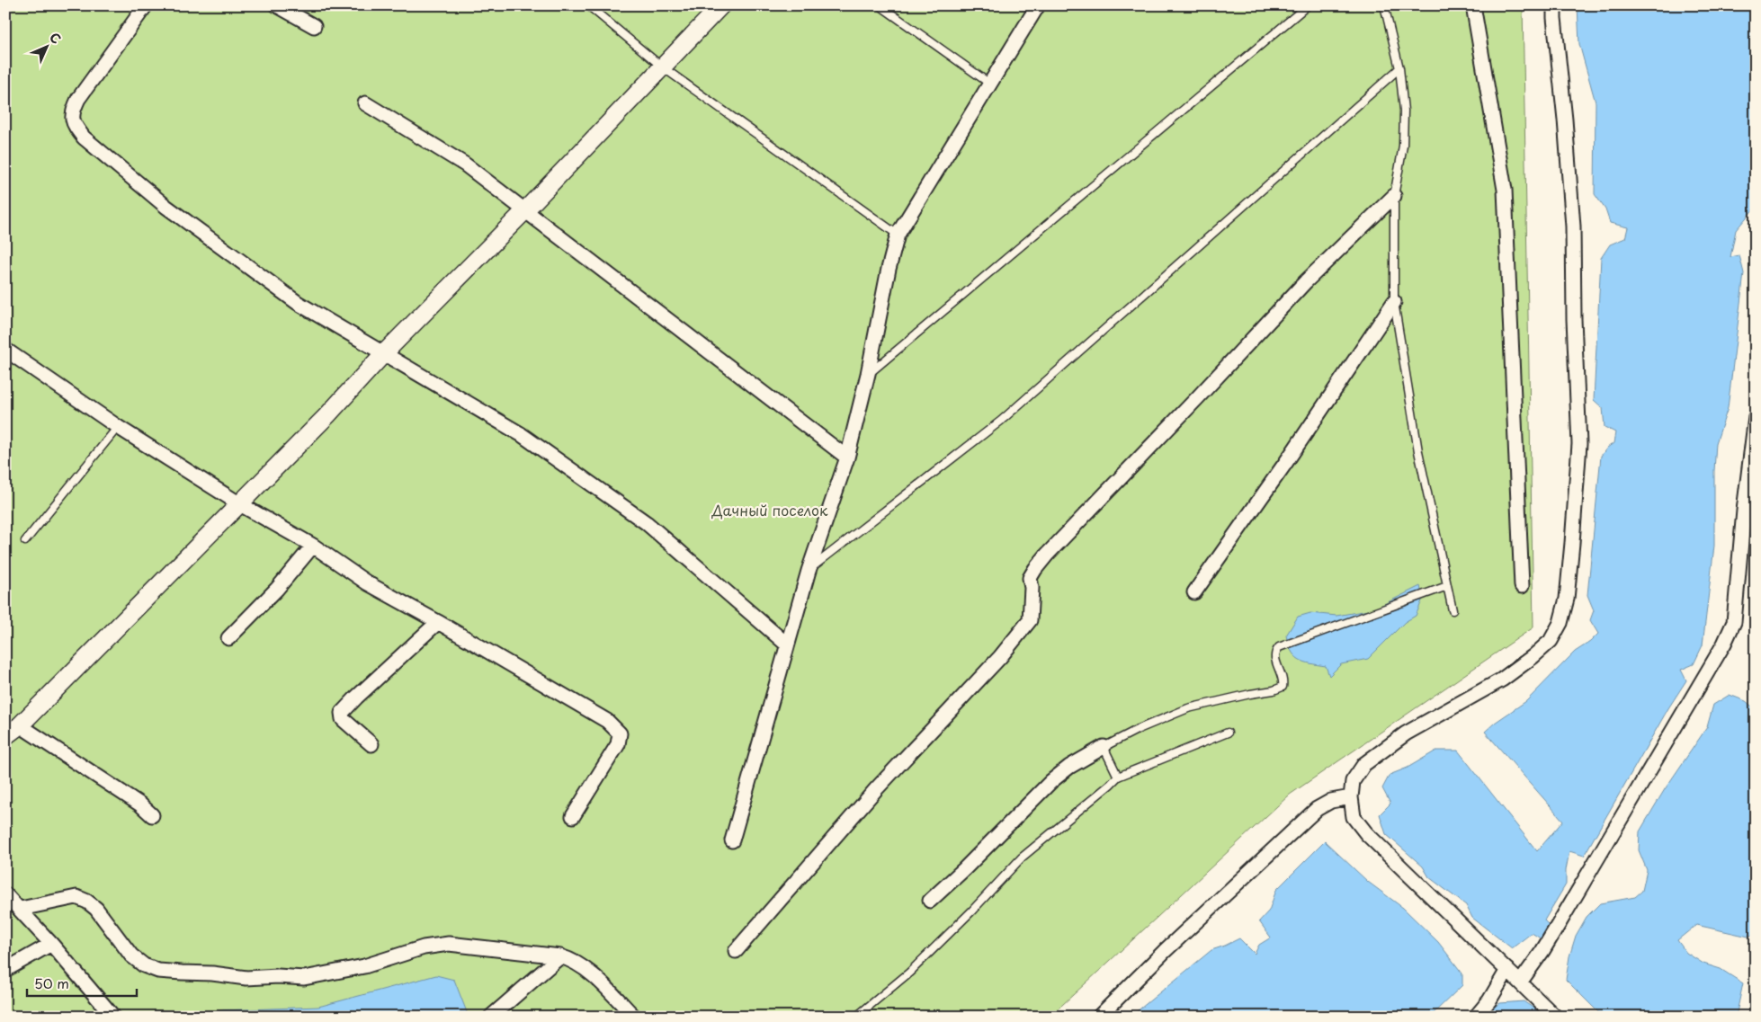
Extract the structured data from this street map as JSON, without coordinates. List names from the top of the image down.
{
  "parks": ["Дачный поселок"],
  "scale_bar": "50 m",
  "north": "top right"
}
